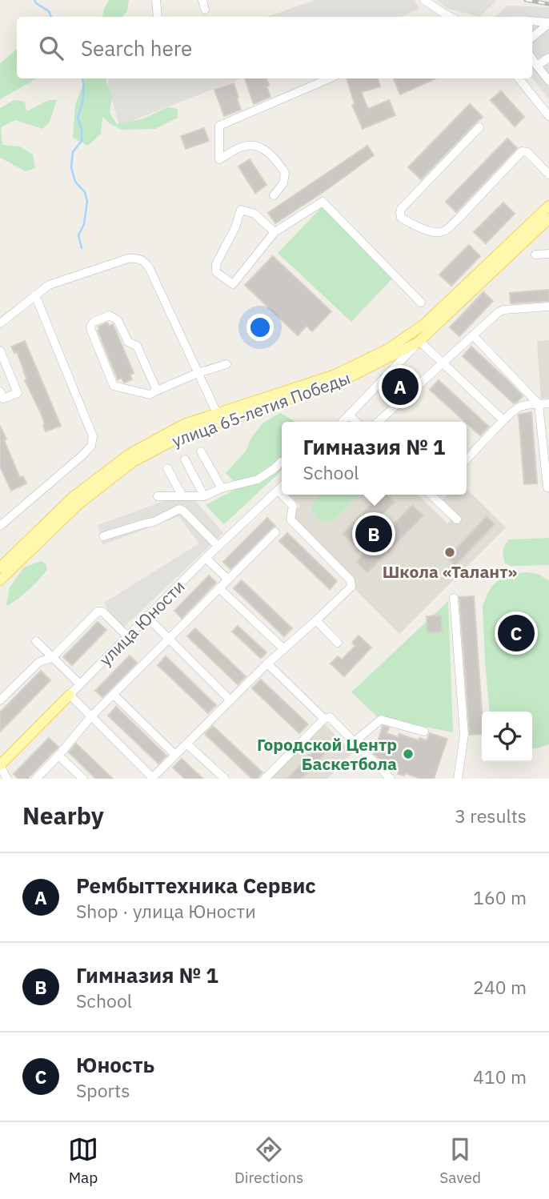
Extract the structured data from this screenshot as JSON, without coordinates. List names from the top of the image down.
{
  "streets": {
    "main road": ["улица 65-летия Победы", "улица Юности"]
  },
  "places": ["Школа «Талант»", "Городской Центр Баскетбола"],
  "page": {
    "search": "Search here",
    "pins": ["A", "B", "C"],
    "popup": ["Гимназия № 1", "School"],
    "heading": ["Nearby", "3 results"],
    "list": [
      {
        "mark": "A",
        "name": "Рембыттехника Сервис",
        "note": "Shop · улица Юности",
        "value": "160 m"
      },
      {
        "mark": "B",
        "name": "Гимназия № 1",
        "note": "School",
        "value": "240 m"
      },
      {
        "mark": "C",
        "name": "Юность",
        "note": "Sports",
        "value": "410 m"
      }
    ],
    "nav": ["Map", "Directions", "Saved"]
  }
}
